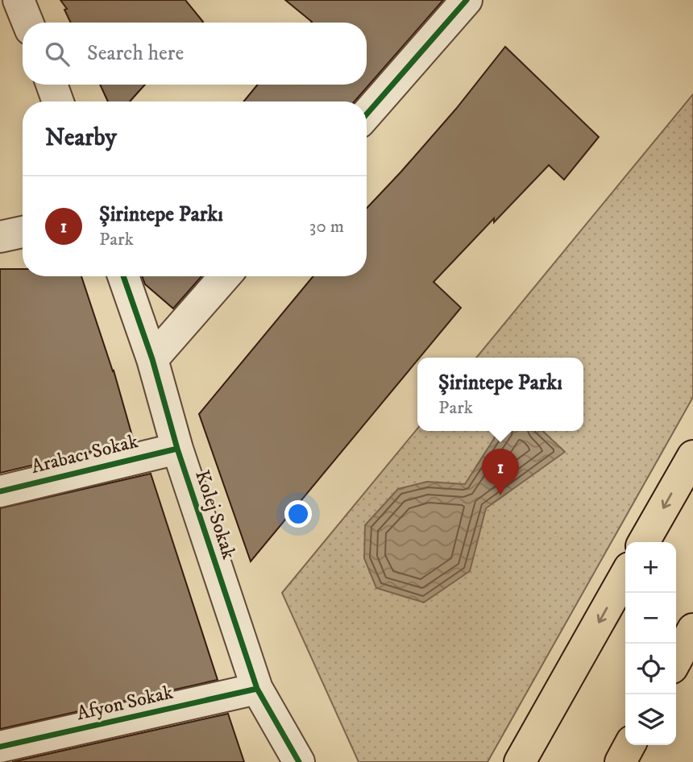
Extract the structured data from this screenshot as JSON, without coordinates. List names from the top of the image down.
{
  "streets": {
    "street": ["Arabacı Sokak", "Kolej Sokak", "Afyon Sokak"]
  },
  "crossings": [
    ["Arabacı Sokak", "Kolej Sokak"],
    ["Kolej Sokak", "Afyon Sokak"]
  ],
  "page": {
    "search": "Search here",
    "heading": "Nearby",
    "list": [
      {
        "mark": "1",
        "name": "Şirintepe Parkı",
        "note": "Park",
        "value": "30 m"
      }
    ],
    "popup": ["Şirintepe Parkı", "Park"],
    "pins": "1",
    "map_buttons": ["+", "−"]
  }
}
